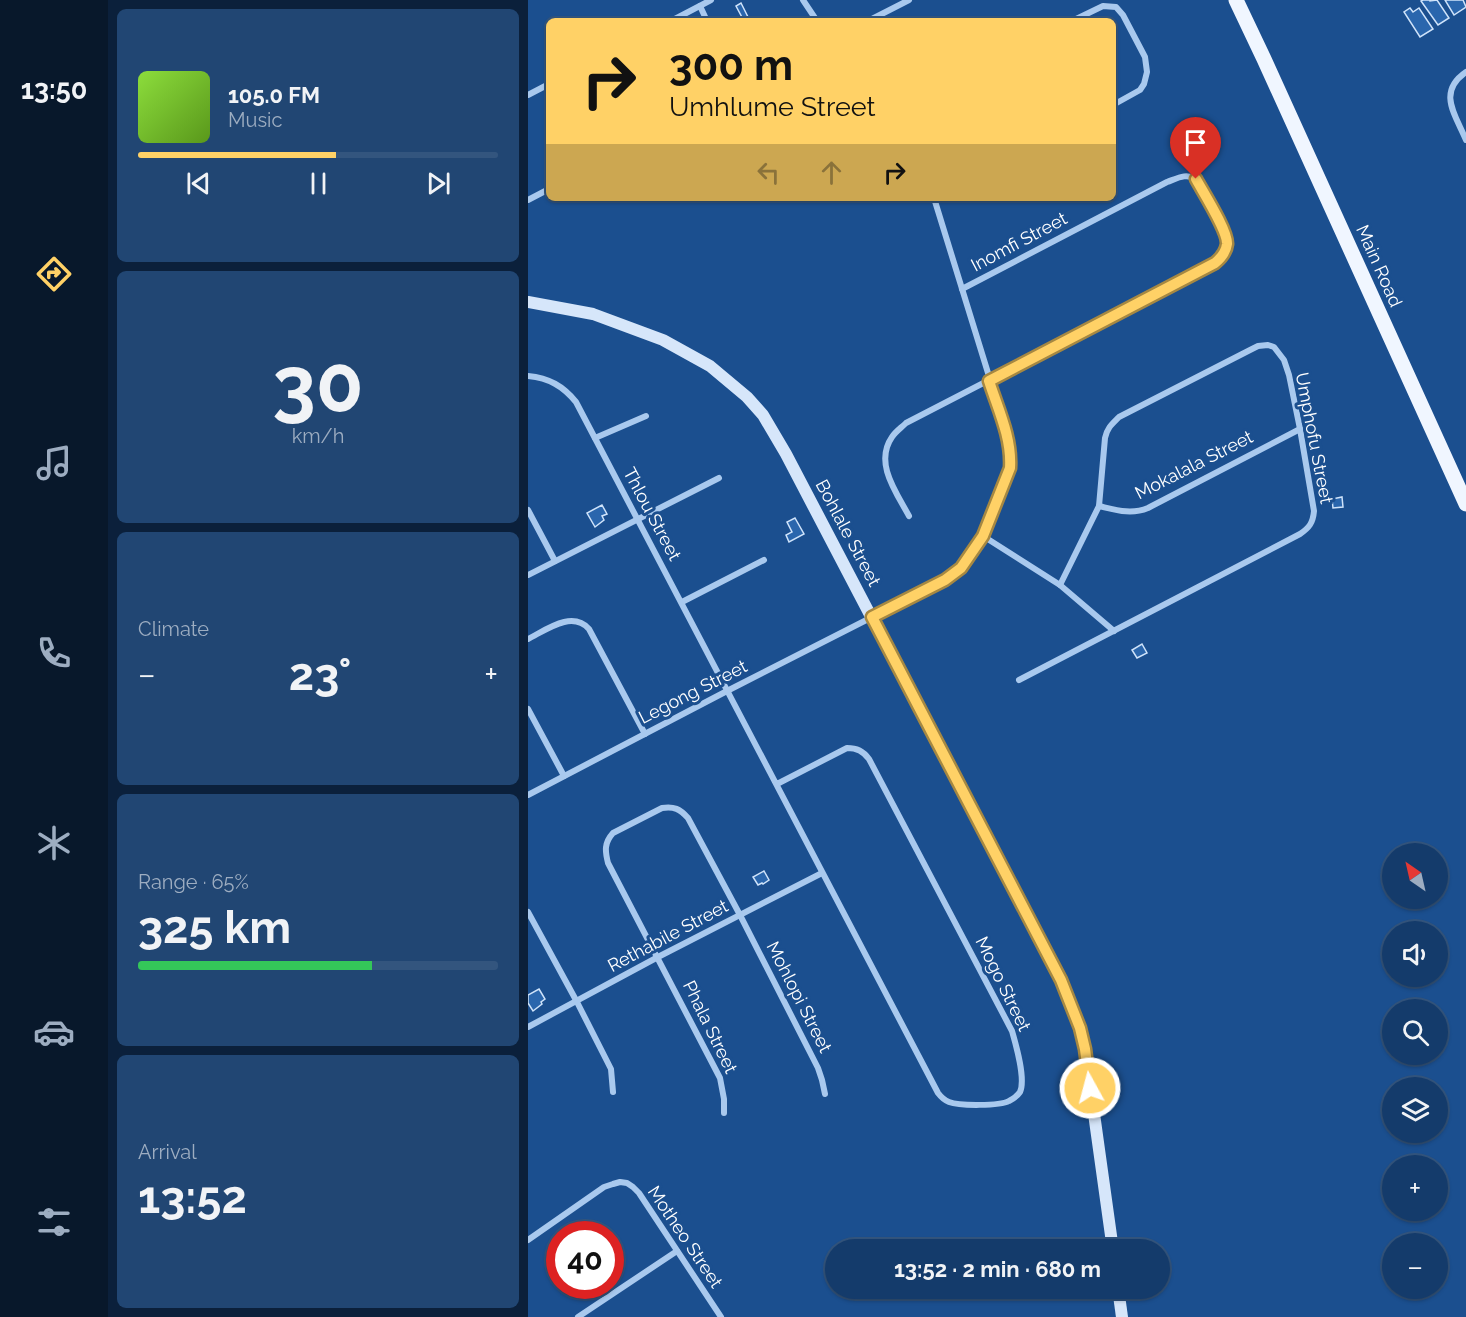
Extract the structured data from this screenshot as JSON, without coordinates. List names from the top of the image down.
{
  "streets": {
    "main road": ["Main Road"],
    "street": [
      "Inomfi Street",
      "Umphofu Street",
      "Mokalala Street",
      "Thlou Street",
      "Bohlale Street",
      "Legong Street",
      "Rethabile Street",
      "Mogo Street",
      "Mohlopi Street",
      "Phala Street",
      "Motheo Street"
    ]
  },
  "crossings": [
    ["Inomfi Street", "Legong Street"],
    ["Umphofu Street", "Mokalala Street"],
    ["Thlou Street", "Legong Street"],
    ["Thlou Street", "Mogo Street"],
    ["Bohlale Street", "Legong Street"],
    ["Legong Street", "Mogo Street"],
    ["Rethabile Street", "Mogo Street"],
    ["Rethabile Street", "Mohlopi Street"],
    ["Rethabile Street", "Phala Street"],
    ["Mohlopi Street", "Phala Street"]
  ],
  "north": "top left",
  "page": {
    "tabs": "13:50",
    "turn": ["300 m", "Umhlume Street"],
    "song": ["105.0 FM", "Music"],
    "tile": [
      ["30", "km/h"],
      "Climate",
      ["Range · 65%", "325 km"],
      ["Arrival", "13:52"]
    ],
    "heat": ["−", "23°", "+"],
    "map_buttons": ["+", "−"],
    "limit": "40",
    "trip": "13:52 · 2 min · 680 m"
  }
}
